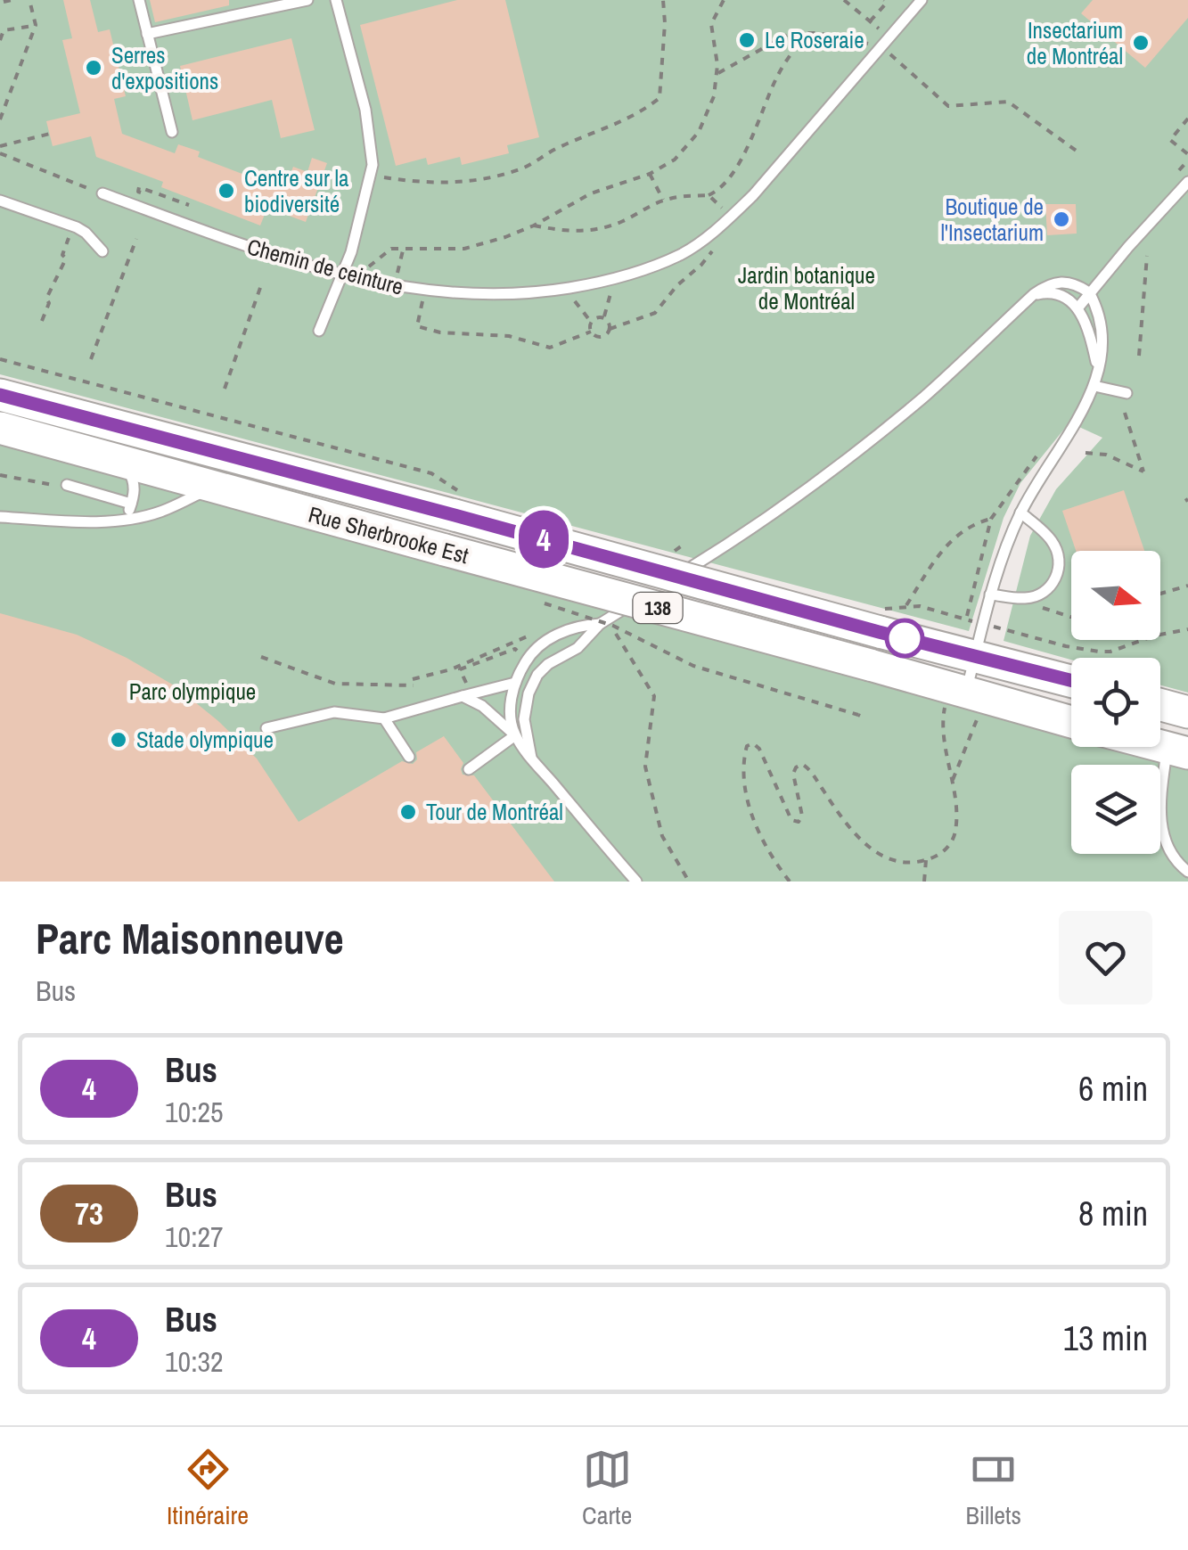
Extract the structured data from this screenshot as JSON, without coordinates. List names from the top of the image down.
{
  "streets": {
    "main road": ["Rue Sherbrooke Est", "138"],
    "lane": ["Chemin de ceinture"]
  },
  "parks": ["Jardin botanique de Montréal", "Parc olympique"],
  "places": [
    "Le Roseraie",
    "Insectarium de Montréal",
    "Serres d'expositions",
    "Centre sur la biodiversité",
    "Boutique de l'Insectarium",
    "Stade olympique",
    "Tour de Montréal"
  ],
  "lines": ["bus line 4"],
  "north": "right",
  "page": {
    "on_map": "4",
    "heading": ["Parc Maisonneuve", "Bus"],
    "list": [
      {
        "mark": "4",
        "name": "Bus",
        "note": "10:25",
        "value": "6 min"
      },
      {
        "mark": "73",
        "name": "Bus",
        "note": "10:27",
        "value": "8 min"
      },
      {
        "mark": "4",
        "name": "Bus",
        "note": "10:32",
        "value": "13 min"
      }
    ],
    "tabs": ["Itinéraire", "Carte", "Billets"]
  }
}
